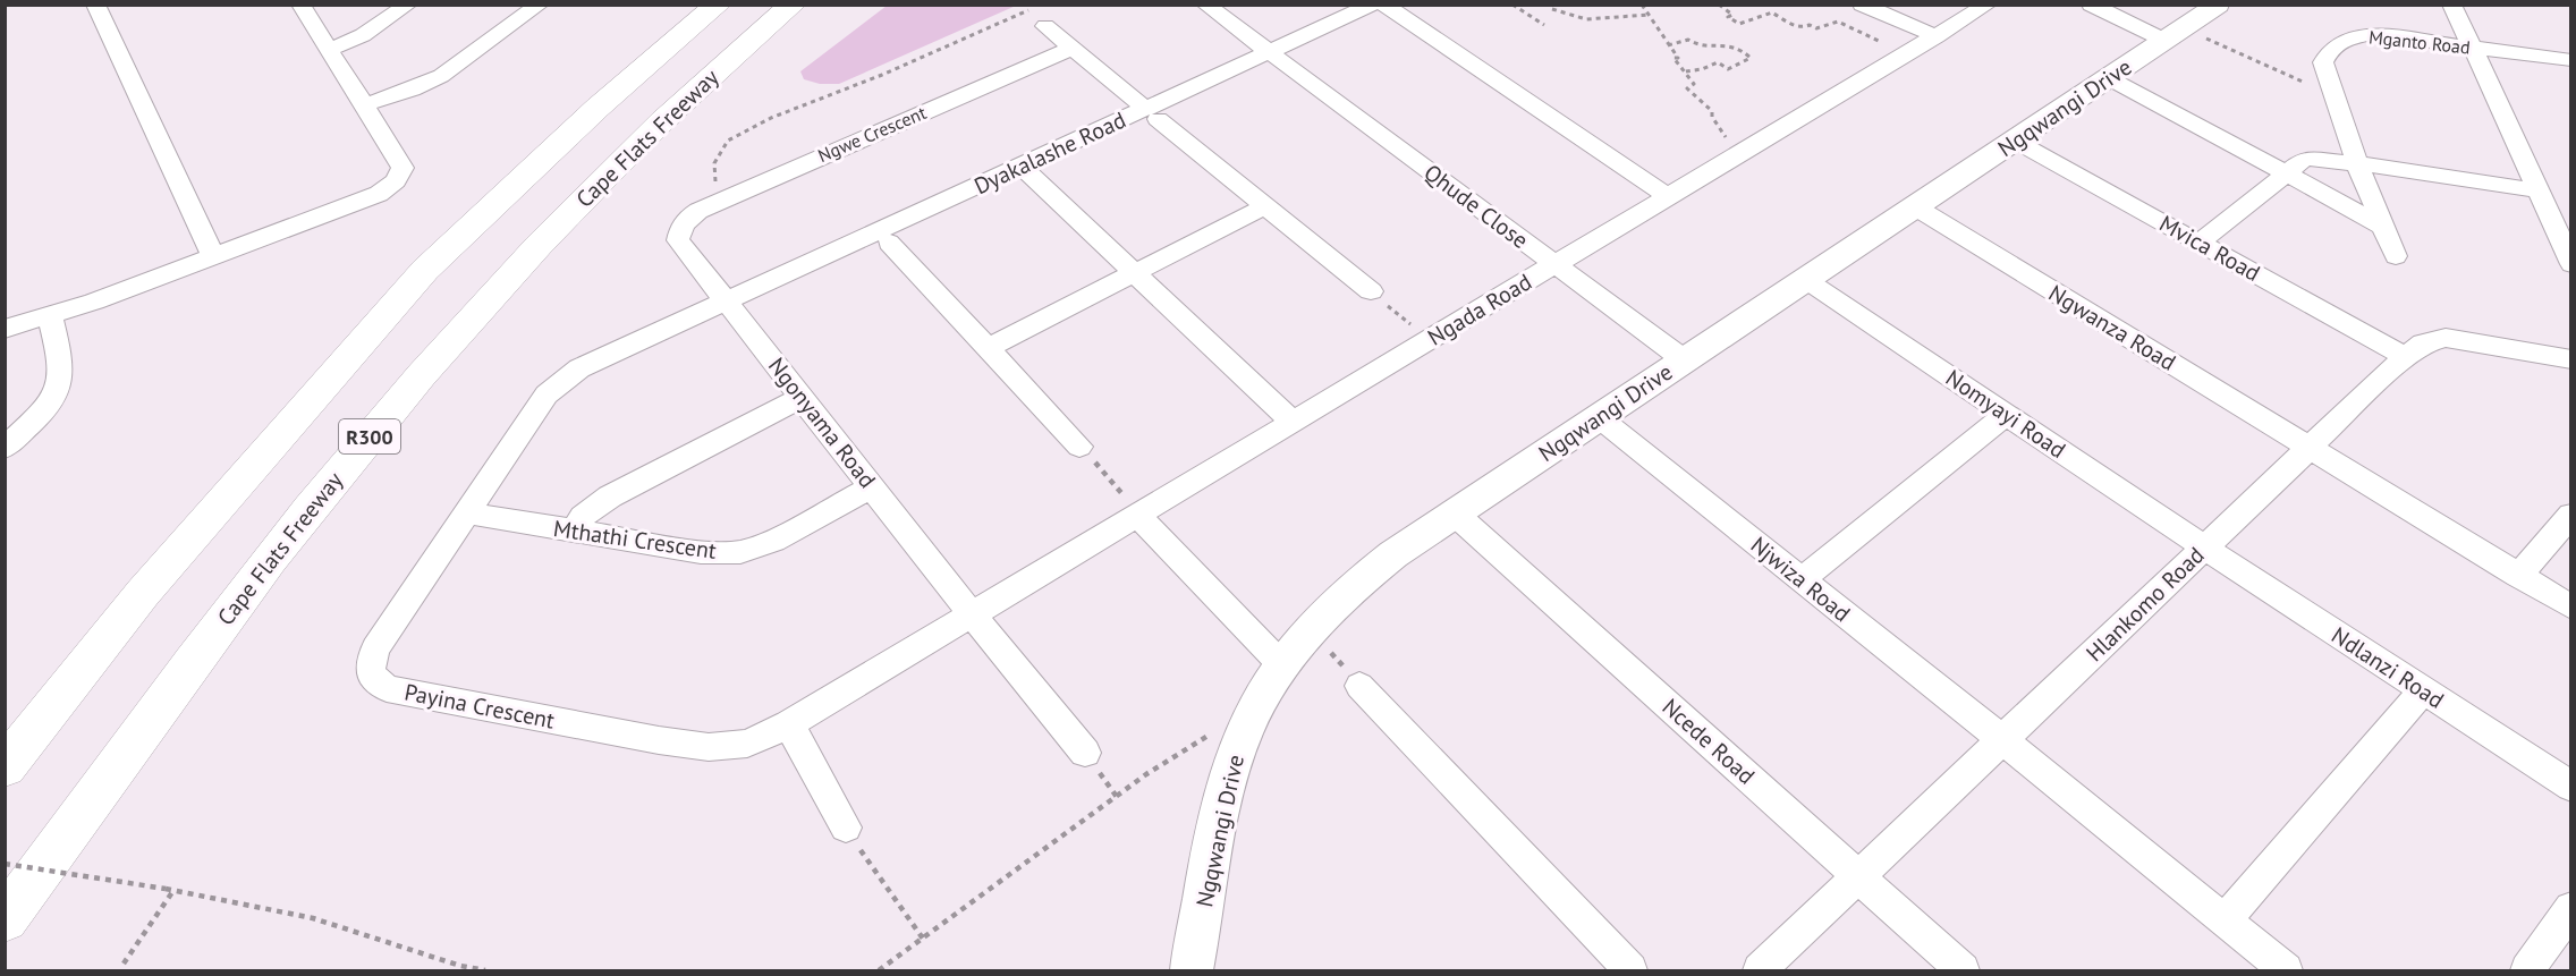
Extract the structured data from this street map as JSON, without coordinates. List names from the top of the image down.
{
  "streets": {
    "highway": ["Cape Flats Freeway", "R300"],
    "street": [
      "Mganto Road",
      "Ngqwangi Drive",
      "Ngwe Crescent",
      "Dyakalashe Road",
      "Qhude Close",
      "Mvica Road",
      "Ngada Road",
      "Ngwanza Road",
      "Nomyayi Road",
      "Ngonyama Road",
      "Mthathi Crescent",
      "Njwiza Road",
      "Hlankomo Road",
      "Ndlanzi Road",
      "Payina Crescent",
      "Ncede Road"
    ]
  },
  "crossings": [
    ["Ngqwangi Drive", "Qhude Close"],
    ["Ngqwangi Drive", "Mvica Road"],
    ["Ngqwangi Drive", "Ngwanza Road"],
    ["Ngqwangi Drive", "Nomyayi Road"],
    ["Ngqwangi Drive", "Njwiza Road"],
    ["Ngqwangi Drive", "Ncede Road"],
    ["Ngwe Crescent", "Ngonyama Road"],
    ["Dyakalashe Road", "Qhude Close"],
    ["Dyakalashe Road", "Ngonyama Road"],
    ["Dyakalashe Road", "Payina Crescent"],
    ["Qhude Close", "Ngada Road"],
    ["Mvica Road", "Hlankomo Road"],
    ["Ngada Road", "Ngonyama Road"],
    ["Ngada Road", "Payina Crescent"],
    ["Ngwanza Road", "Hlankomo Road"],
    ["Nomyayi Road", "Hlankomo Road"],
    ["Nomyayi Road", "Ndlanzi Road"],
    ["Ngonyama Road", "Mthathi Crescent"],
    ["Ngonyama Road", "Payina Crescent"],
    ["Mthathi Crescent", "Payina Crescent"],
    ["Njwiza Road", "Hlankomo Road"],
    ["Hlankomo Road", "Ndlanzi Road"],
    ["Hlankomo Road", "Ncede Road"]
  ]
}
